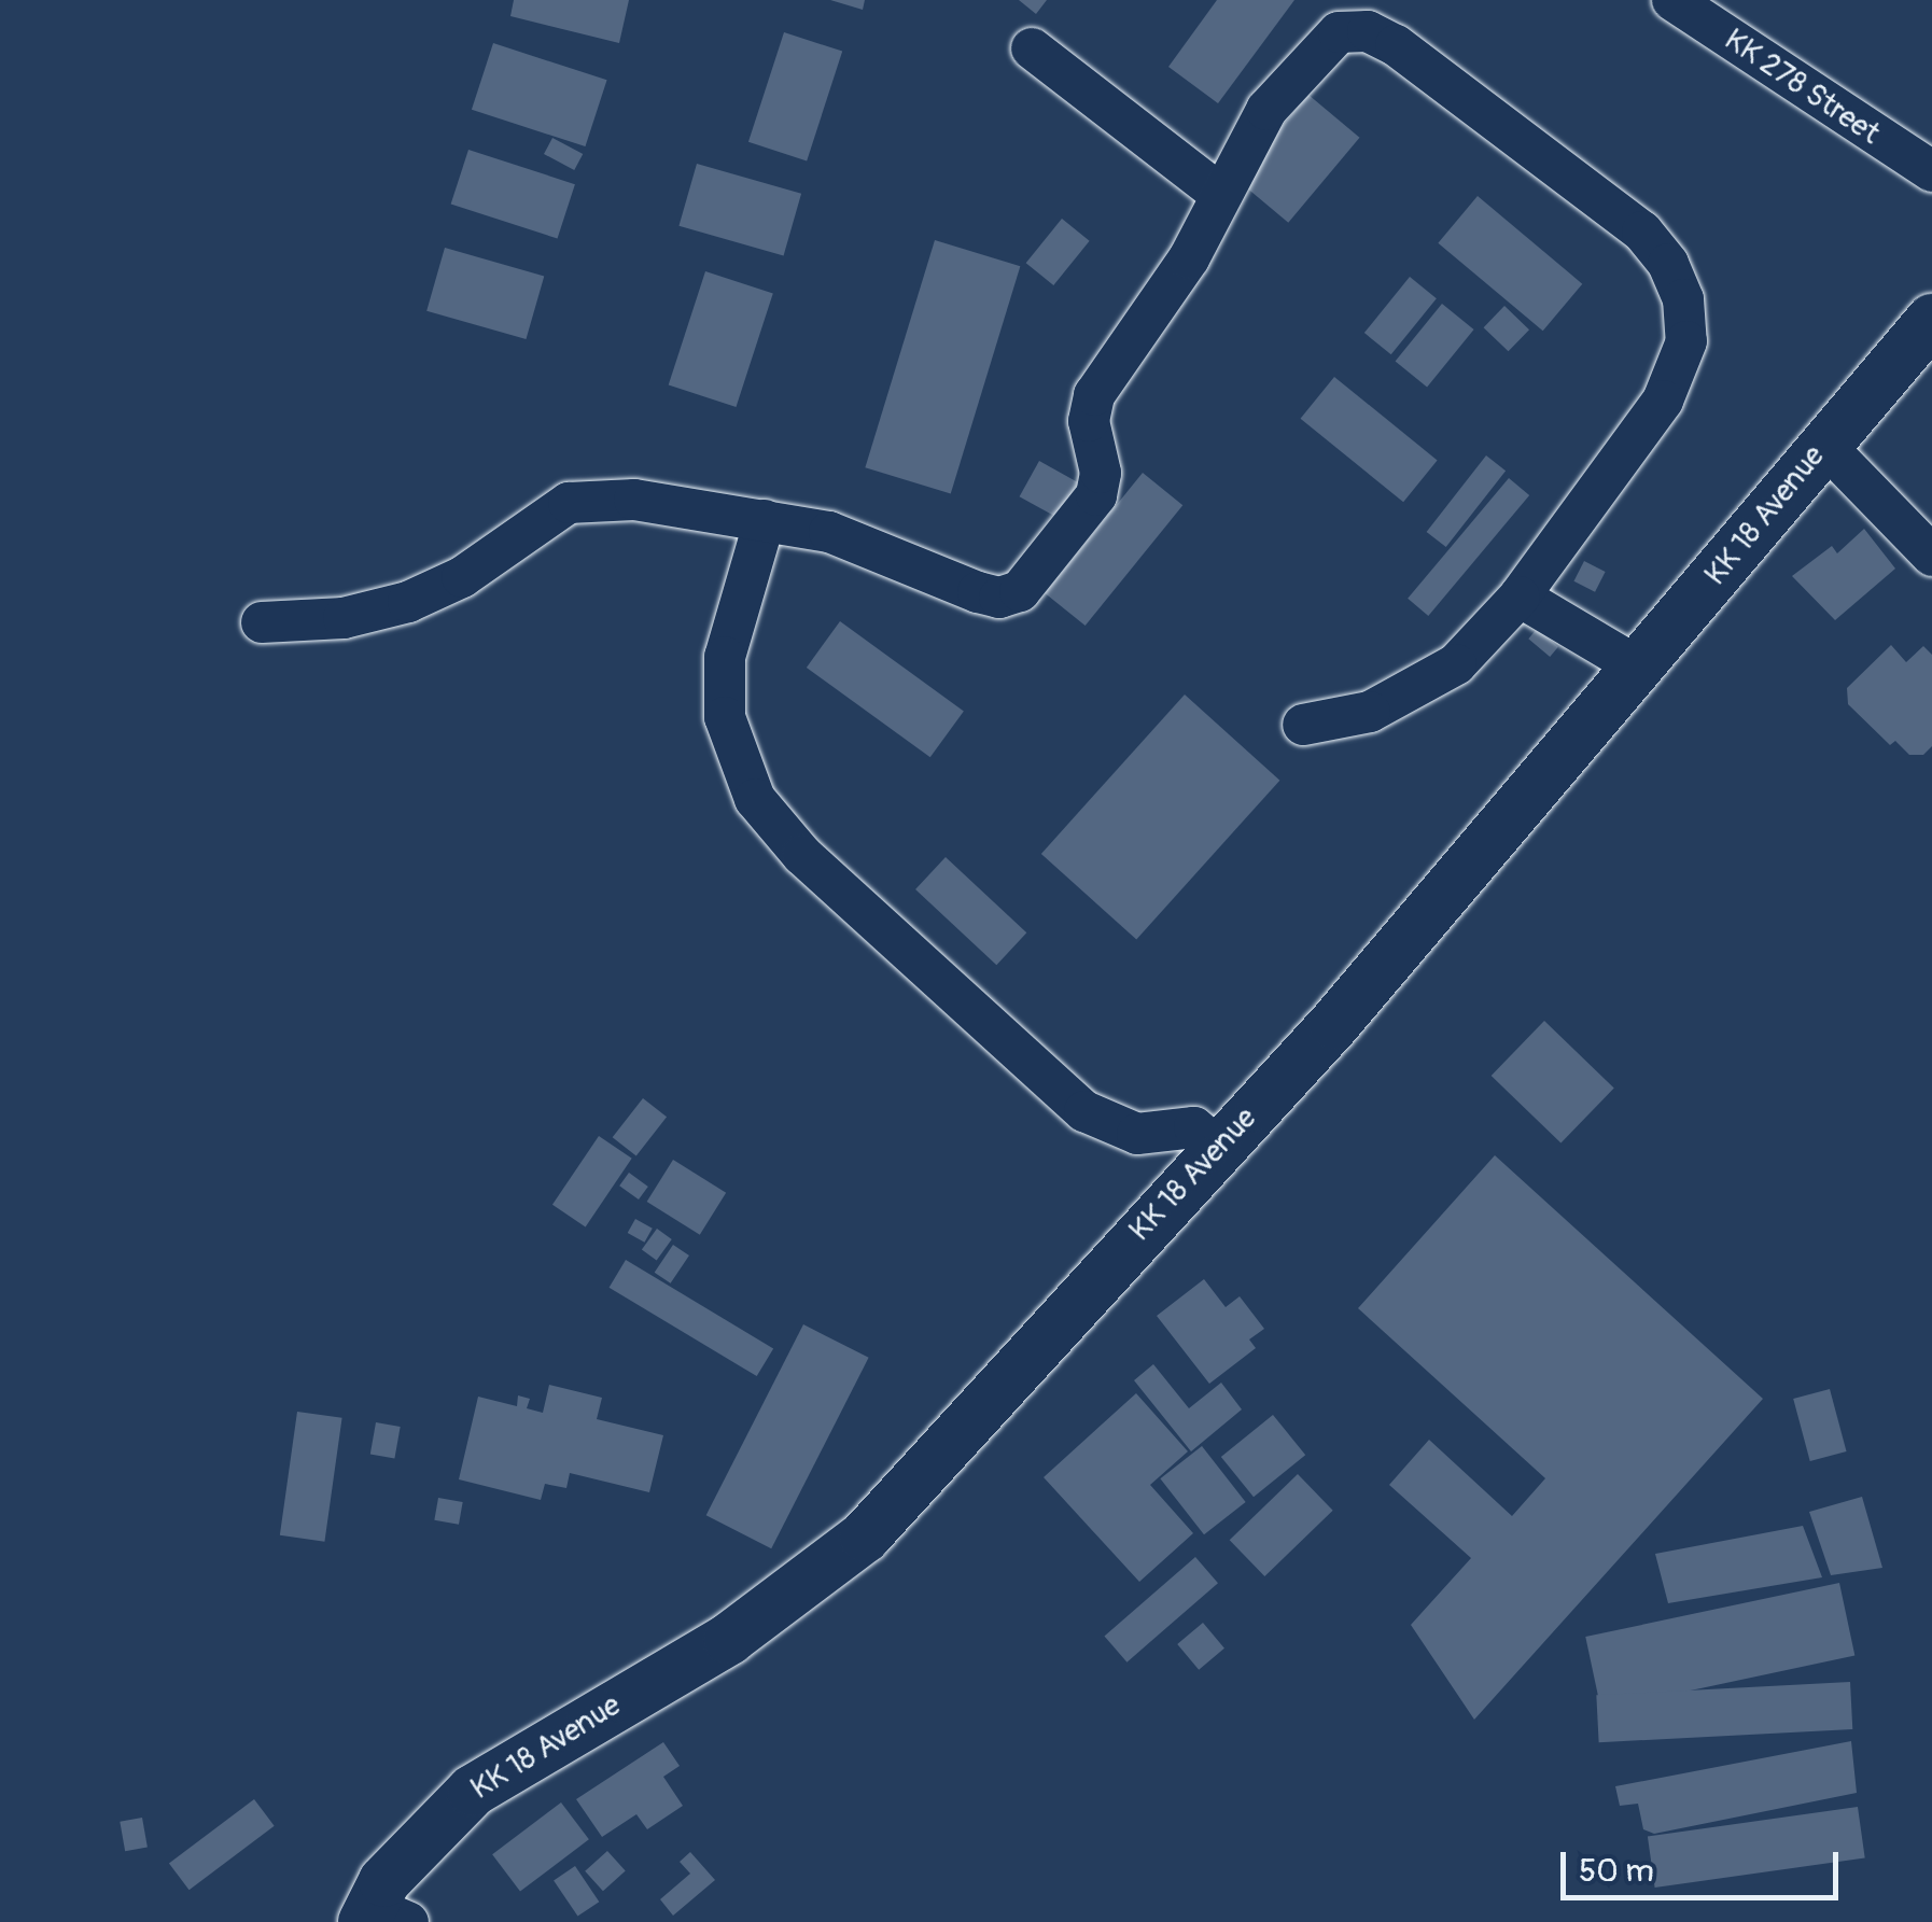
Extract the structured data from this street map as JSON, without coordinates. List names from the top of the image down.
{
  "streets": {
    "main road": ["KK 18 Avenue"],
    "street": ["KK 278 Street"]
  },
  "scale_bar": "50 m"
}
